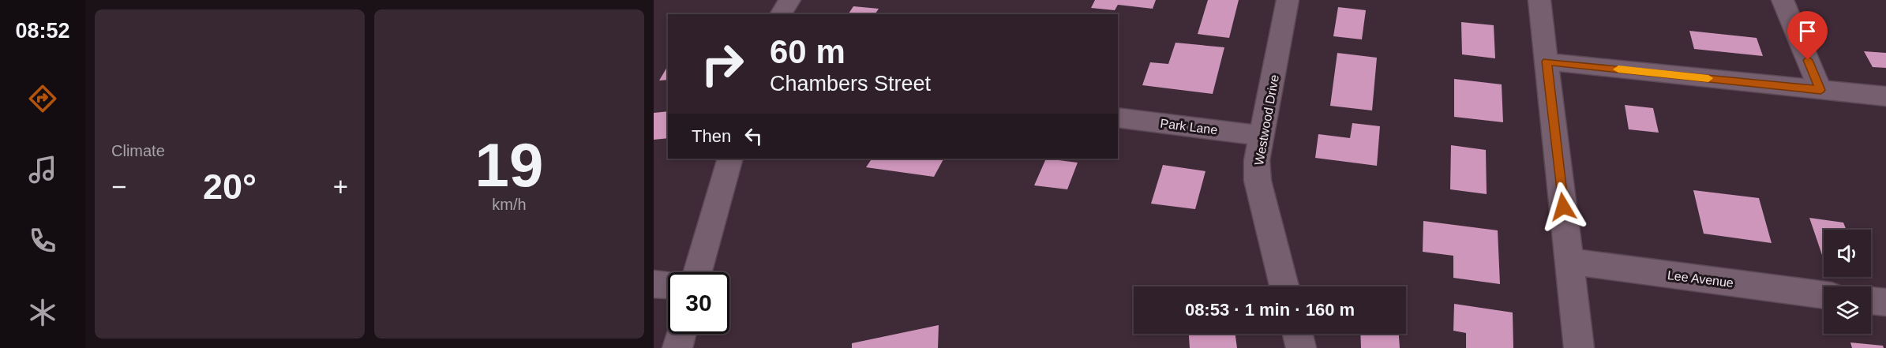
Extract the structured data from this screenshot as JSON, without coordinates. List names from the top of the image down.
{
  "streets": {
    "street": ["Westwood Drive", "Park Lane", "Lee Avenue"]
  },
  "crossings": [
    ["Westwood Drive", "Park Lane"]
  ],
  "page": {
    "tabs": "08:52",
    "tile": [
      "Climate",
      ["19", "km/h"]
    ],
    "turn": ["60 m", "Chambers Street"],
    "then": "Then",
    "heat": ["−", "20°", "+"],
    "limit": "30",
    "trip": "08:53 · 1 min · 160 m"
  }
}
